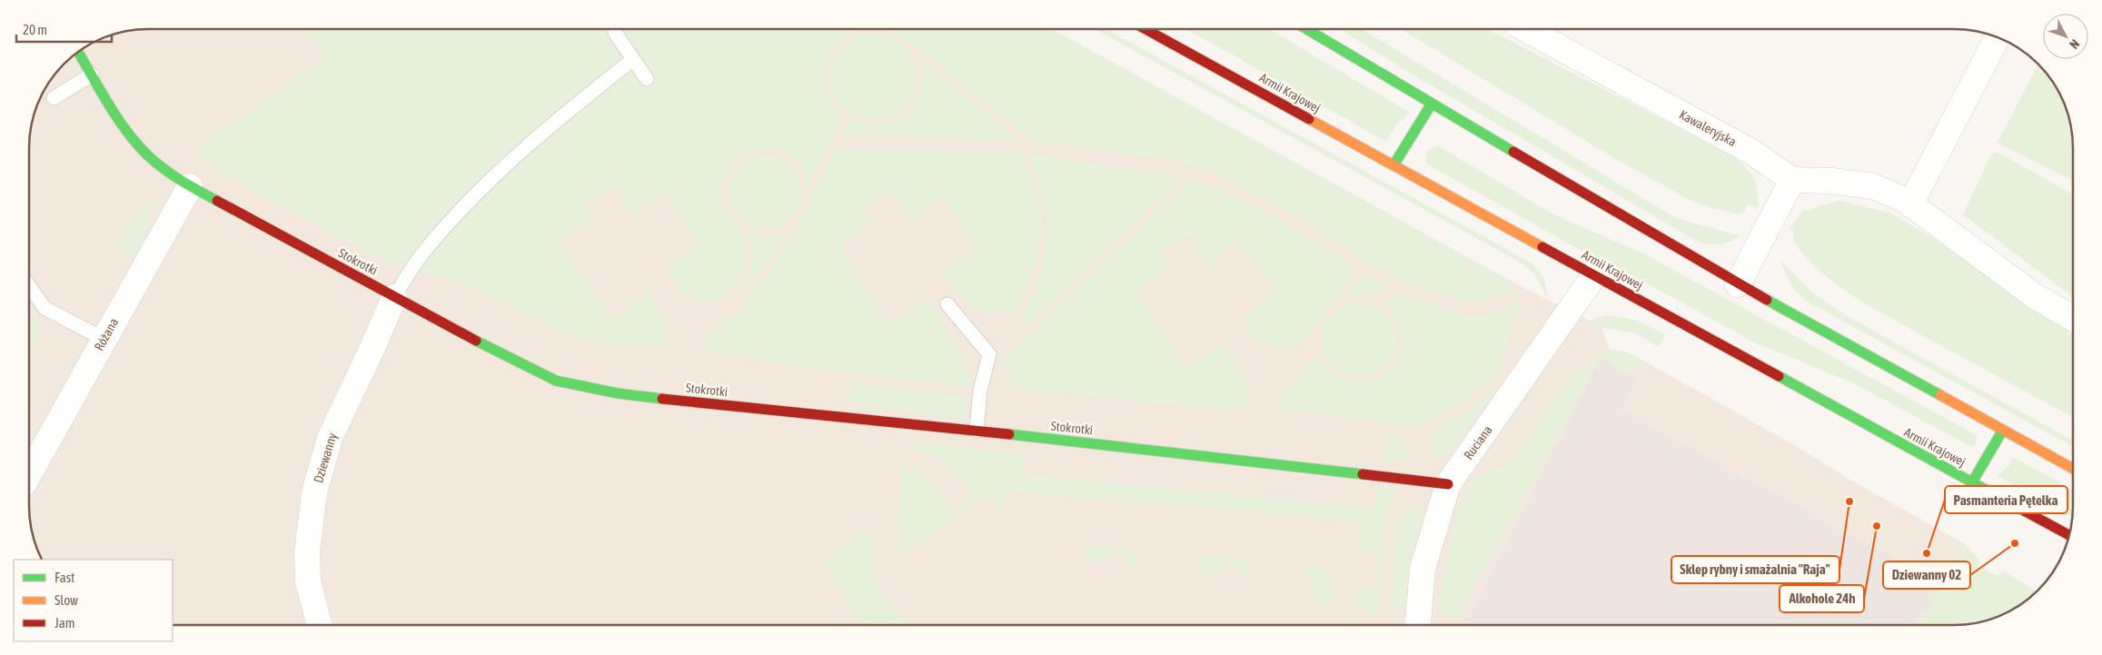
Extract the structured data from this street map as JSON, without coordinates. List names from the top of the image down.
{
  "streets": {
    "main road": ["Armii Krajowej", "Stokrotki"],
    "street": [
      "Kawaleryjska",
      "Różana",
      "Ruciana",
      "Dziewanny"
    ]
  },
  "crossings": [
    ["Armii Krajowej", "Ruciana"],
    ["Stokrotki", "Różana"],
    ["Stokrotki", "Ruciana"],
    ["Stokrotki", "Dziewanny"]
  ],
  "places": [
    "Sklep rybny i smażalnia \"Raja\"",
    "Alkohole 24h",
    "Dziewanny 02",
    "Pasmanteria Pętelka"
  ],
  "legend": ["Fast", "Slow", "Jam"],
  "scale_bar": "20 m",
  "north": "bottom right"
}
